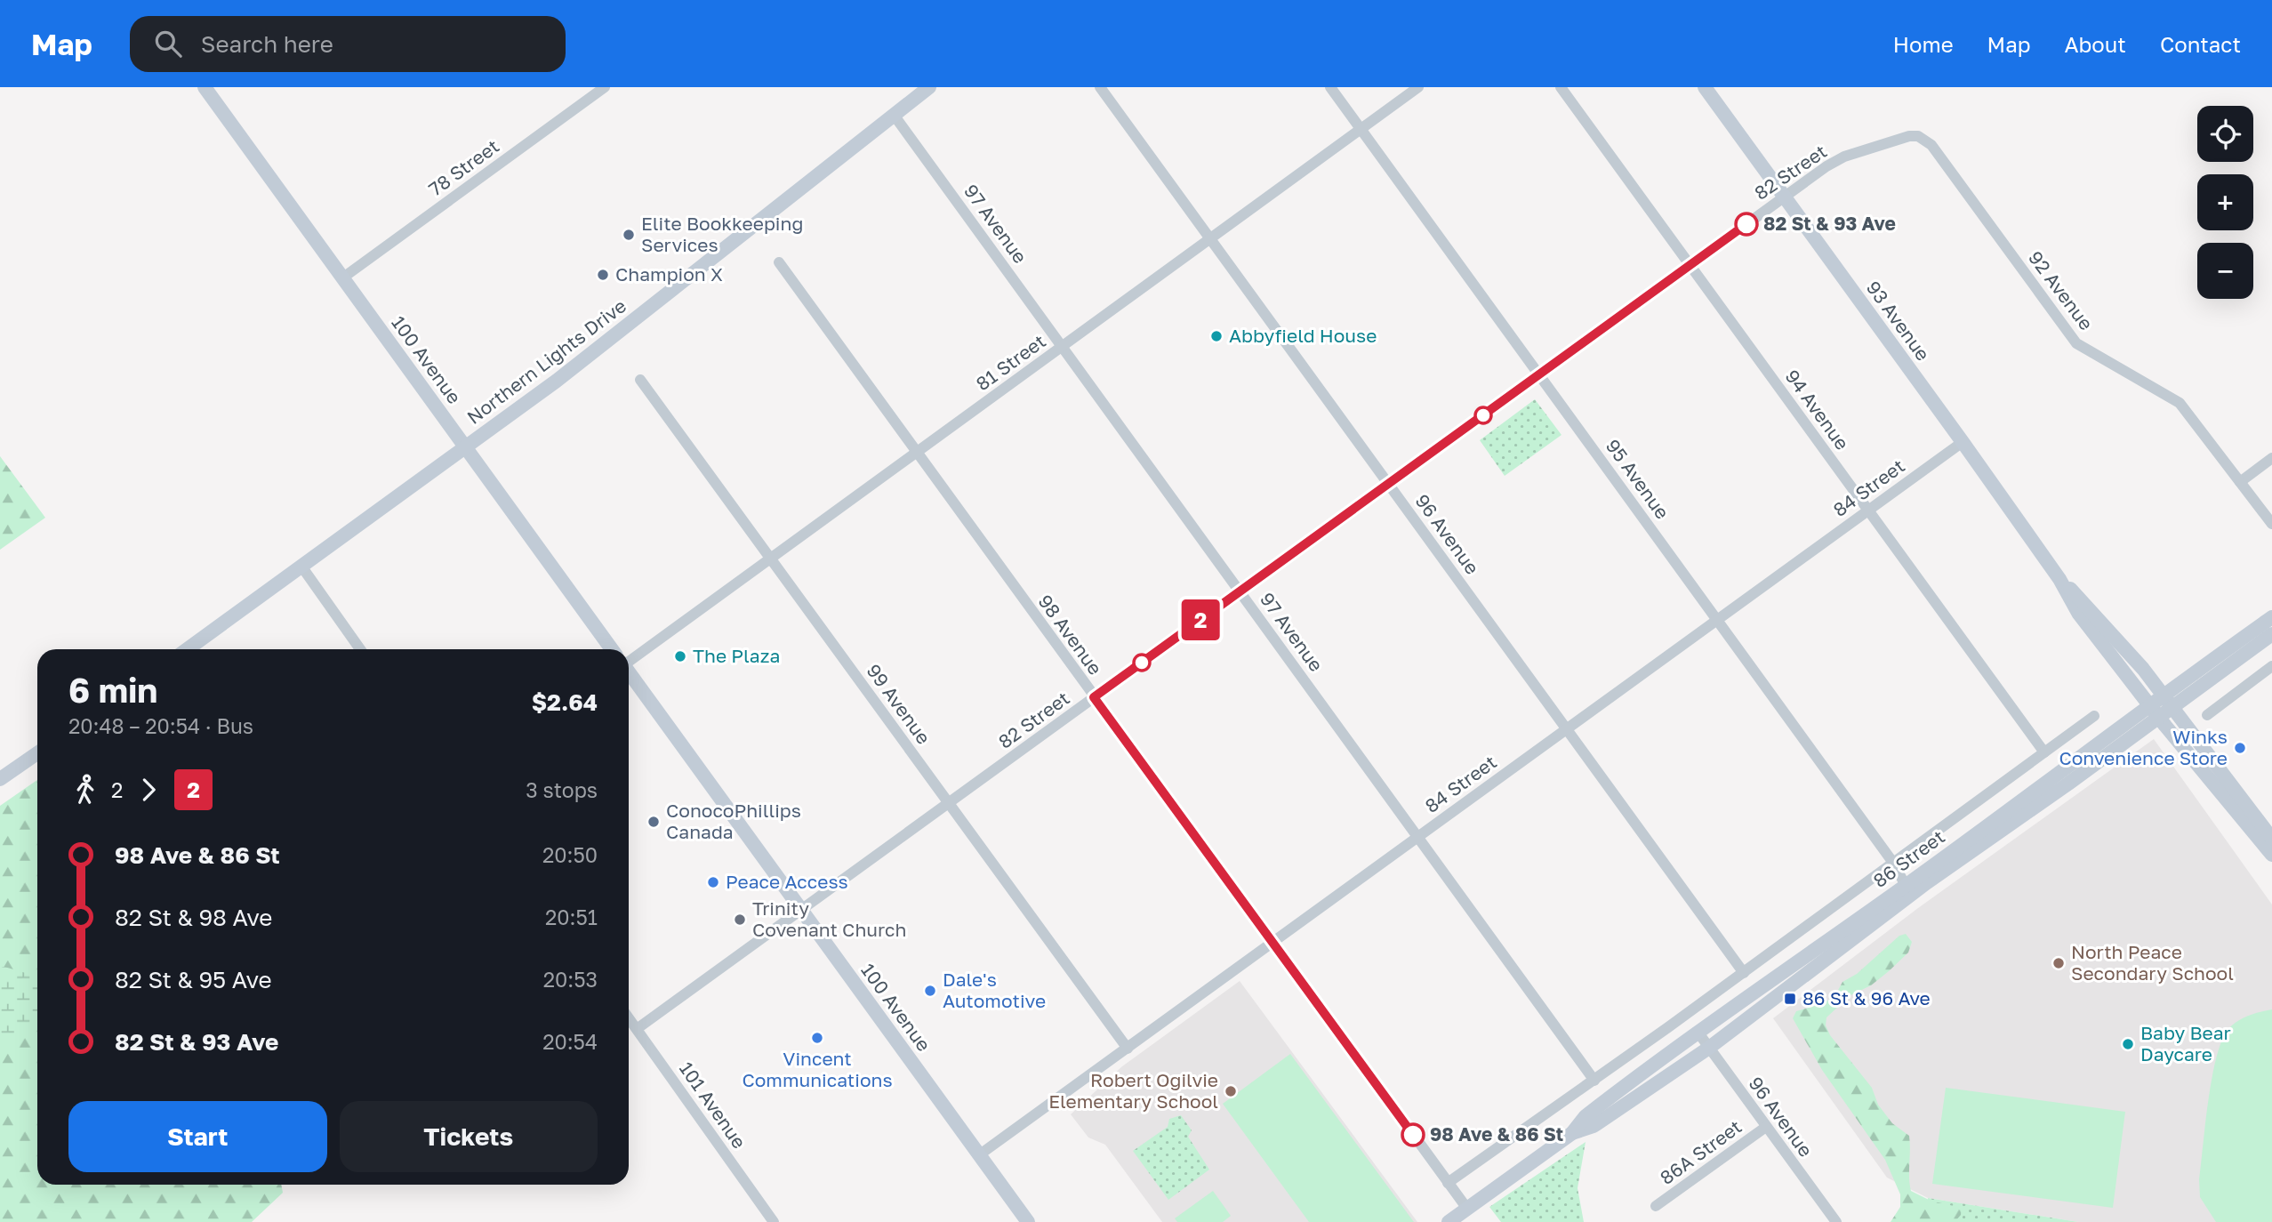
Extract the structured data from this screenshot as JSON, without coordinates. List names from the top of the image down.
{
  "streets": {
    "main road": [
      "93 Avenue",
      "100 Avenue",
      "Northern Lights Drive",
      "86 Street"
    ],
    "street": [
      "78 Street",
      "82 Street",
      "97 Avenue",
      "92 Avenue",
      "81 Street",
      "94 Avenue",
      "95 Avenue",
      "84 Street",
      "96 Avenue",
      "98 Avenue",
      "99 Avenue",
      "101 Avenue",
      "86A Street"
    ]
  },
  "crossings": [
    ["78 Street", "100 Avenue"],
    ["82 Street", "97 Avenue"],
    ["82 Street", "92 Avenue"],
    ["82 Street", "93 Avenue"],
    ["82 Street", "100 Avenue"],
    ["82 Street", "94 Avenue"],
    ["82 Street", "95 Avenue"],
    ["82 Street", "96 Avenue"],
    ["82 Street", "98 Avenue"],
    ["82 Street", "99 Avenue"],
    ["82 Street", "101 Avenue"],
    ["97 Avenue", "Northern Lights Drive"],
    ["97 Avenue", "81 Street"],
    ["97 Avenue", "84 Street"],
    ["97 Avenue", "86 Street"],
    ["93 Avenue", "84 Street"],
    ["93 Avenue", "86 Street"],
    ["100 Avenue", "Northern Lights Drive"],
    ["100 Avenue", "84 Street"],
    ["81 Street", "95 Avenue"],
    ["81 Street", "96 Avenue"],
    ["81 Street", "98 Avenue"],
    ["81 Street", "99 Avenue"],
    ["94 Avenue", "84 Street"],
    ["94 Avenue", "86 Street"],
    ["95 Avenue", "84 Street"],
    ["95 Avenue", "86 Street"],
    ["84 Street", "96 Avenue"],
    ["84 Street", "98 Avenue"],
    ["84 Street", "99 Avenue"],
    ["96 Avenue", "86 Street"],
    ["96 Avenue", "86A Street"],
    ["98 Avenue", "86 Street"]
  ],
  "places": {
    "other": [
      "82 St & 93 Ave",
      "Elite Bookkeeping Services",
      "Champion X",
      "Abbyfield House",
      "The Plaza",
      "Winks Convenience Store",
      "ConocoPhillips Canada",
      "Peace Access",
      "Trinity Covenant Church",
      "North Peace Secondary School",
      "Dale's Automotive",
      "Vincent Communications",
      "Baby Bear Daycare",
      "Robert Ogilvie Elementary School",
      "98 Ave & 86 St"
    ],
    "transit": ["86 St & 96 Ave"]
  },
  "lines": ["bus line 2"],
  "page": {
    "header": "Map",
    "search": "Search here",
    "nav": [
      "Home",
      "Map",
      "About",
      "Contact"
    ],
    "on_map": "2",
    "map_buttons": ["+", "−"],
    "heading": ["6 min", "20:48 – 20:54 · Bus", "$2.64"],
    "legs": ["2", "2", "3 stops"],
    "list": [
      {
        "name": "98 Ave & 86 St",
        "value": "20:50"
      },
      {
        "name": "82 St & 98 Ave",
        "value": "20:51"
      },
      {
        "name": "82 St & 95 Ave",
        "value": "20:53"
      },
      {
        "name": "82 St & 93 Ave",
        "value": "20:54"
      }
    ],
    "buttons": ["Start", "Tickets"]
  }
}
